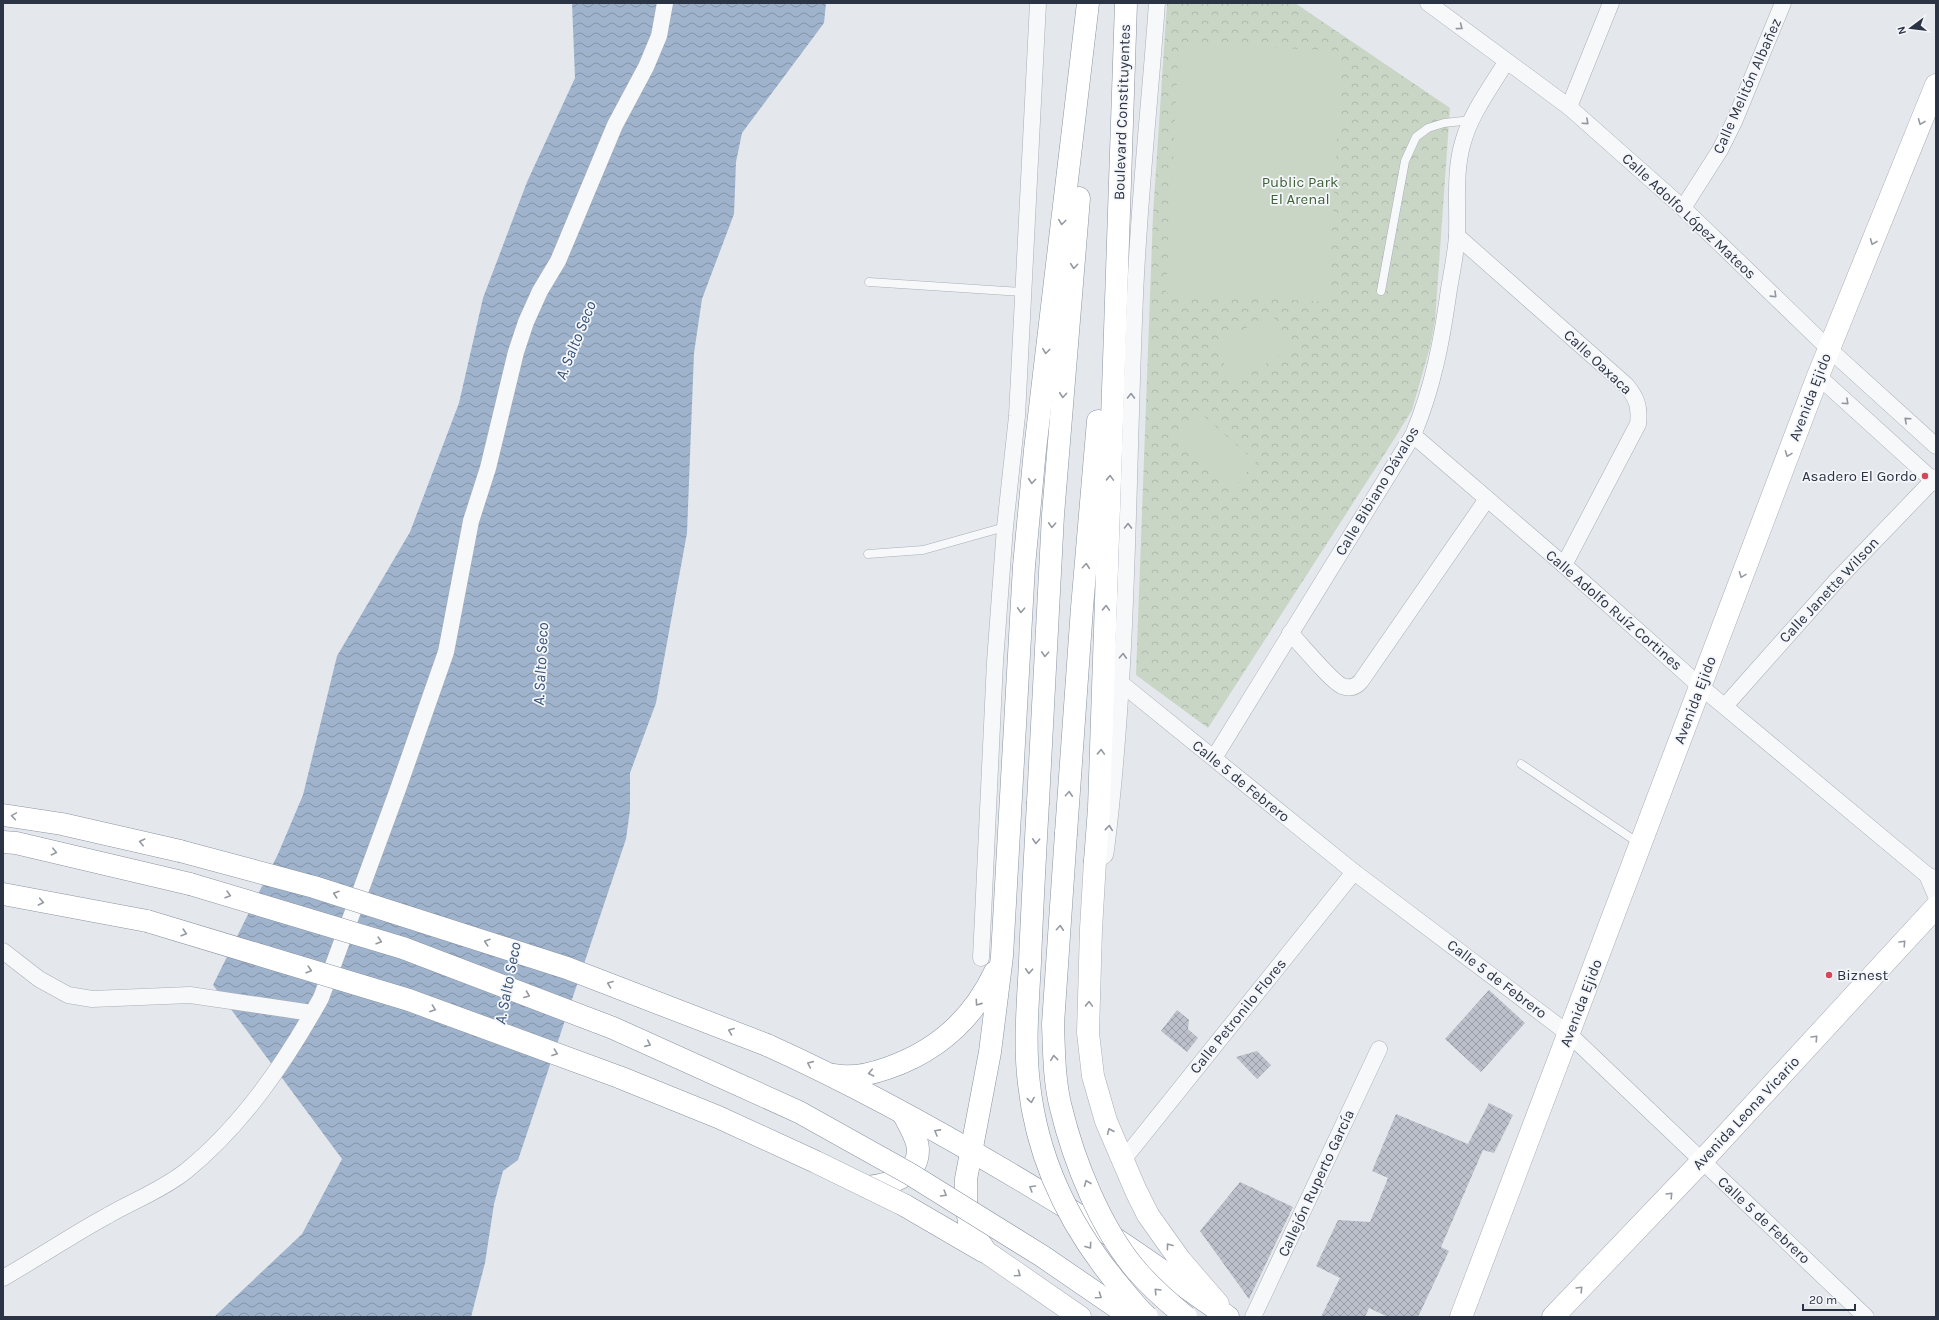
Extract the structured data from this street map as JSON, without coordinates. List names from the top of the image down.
{
  "streets": {
    "main road": ["Boulevard Constituyentes", "Avenida Ejido", "Avenida Leona Vicario"],
    "street": [
      "Calle Melitón Albañez",
      "Calle Adolfo López Mateos",
      "Calle Oaxaca",
      "Calle Bibiano Dávalos",
      "Calle Janette Wilson",
      "Calle Adolfo Ruíz Cortines",
      "Calle 5 de Febrero",
      "Calle Petronilo Flores",
      "Callejón Ruperto García"
    ]
  },
  "crossings": [
    ["Calle Melitón Albañez", "Calle Adolfo López Mateos"],
    ["Calle Adolfo López Mateos", "Avenida Ejido"],
    ["Calle Adolfo López Mateos", "Calle Bibiano Dávalos"],
    ["Calle Oaxaca", "Calle Bibiano Dávalos"],
    ["Calle Oaxaca", "Calle Adolfo Ruíz Cortines"],
    ["Avenida Ejido", "Calle Adolfo Ruíz Cortines"],
    ["Avenida Ejido", "Calle 5 de Febrero"],
    ["Calle Bibiano Dávalos", "Calle Adolfo Ruíz Cortines"],
    ["Calle Bibiano Dávalos", "Calle 5 de Febrero"],
    ["Calle Janette Wilson", "Calle Adolfo Ruíz Cortines"],
    ["Calle 5 de Febrero", "Calle Petronilo Flores"],
    ["Calle 5 de Febrero", "Avenida Leona Vicario"]
  ],
  "one_way": ["Avenida Ejido", "Avenida Leona Vicario"],
  "water": ["A. Salto Seco"],
  "parks": ["Public Park El Arenal"],
  "places": ["Asadero El Gordo", "Biznest"],
  "scale_bar": "20 m",
  "north": "left"
}
